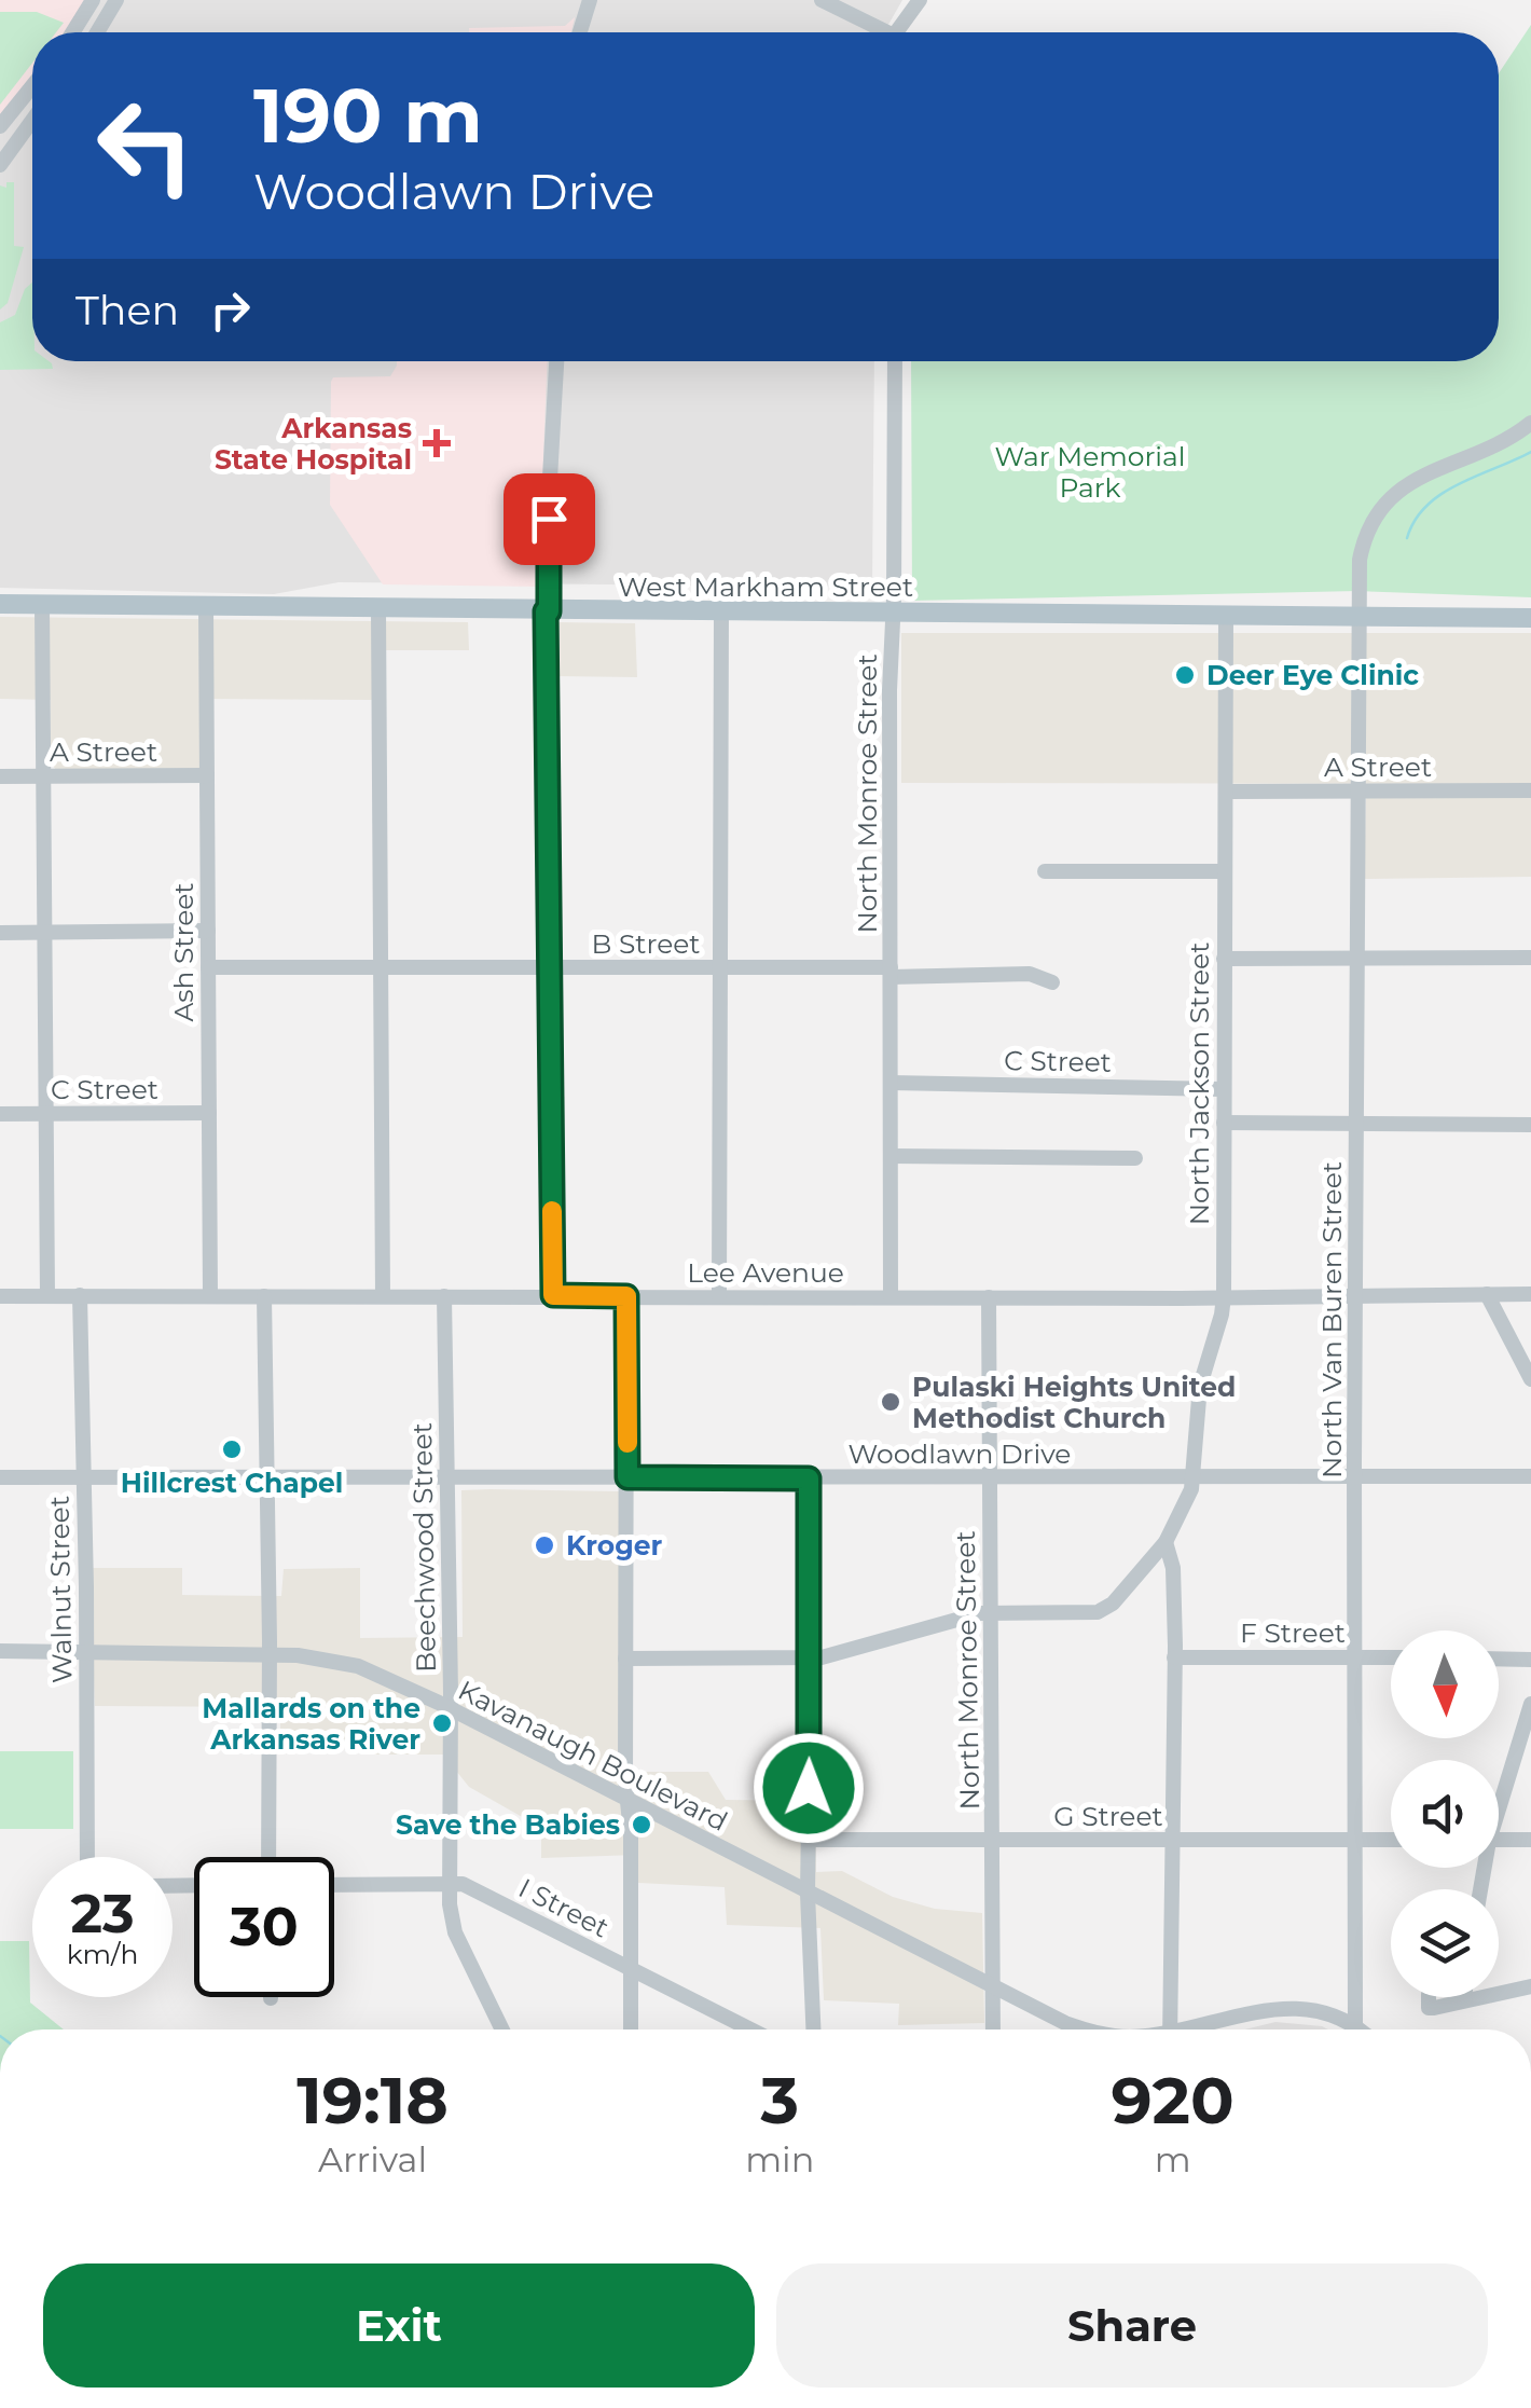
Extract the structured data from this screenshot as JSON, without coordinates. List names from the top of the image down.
{
  "streets": {
    "main road": ["West Markham Street"],
    "street": [
      "A Street",
      "North Monroe Street",
      "B Street",
      "Ash Street",
      "C Street",
      "North Jackson Street",
      "Lee Avenue",
      "North Van Buren Street",
      "Woodlawn Drive",
      "Beechwood Street",
      "Walnut Street",
      "F Street",
      "Kavanaugh Boulevard",
      "G Street",
      "I Street"
    ]
  },
  "crossings": [
    ["West Markham Street", "North Monroe Street"],
    ["West Markham Street", "Ash Street"],
    ["West Markham Street", "North Jackson Street"],
    ["West Markham Street", "North Van Buren Street"],
    ["A Street", "Ash Street"],
    ["A Street", "North Jackson Street"],
    ["A Street", "North Van Buren Street"],
    ["North Monroe Street", "B Street"],
    ["North Monroe Street", "C Street"],
    ["North Monroe Street", "North Jackson Street"],
    ["North Monroe Street", "Lee Avenue"],
    ["North Monroe Street", "Woodlawn Drive"],
    ["North Monroe Street", "Kavanaugh Boulevard"],
    ["North Monroe Street", "G Street"],
    ["B Street", "Ash Street"],
    ["Ash Street", "C Street"],
    ["Ash Street", "Lee Avenue"],
    ["C Street", "North Jackson Street"],
    ["North Jackson Street", "Lee Avenue"],
    ["North Jackson Street", "Woodlawn Drive"],
    ["Lee Avenue", "North Van Buren Street"],
    ["Lee Avenue", "Beechwood Street"],
    ["Lee Avenue", "Walnut Street"],
    ["North Van Buren Street", "Woodlawn Drive"],
    ["North Van Buren Street", "F Street"],
    ["North Van Buren Street", "Kavanaugh Boulevard"],
    ["North Van Buren Street", "G Street"],
    ["Woodlawn Drive", "Beechwood Street"],
    ["Woodlawn Drive", "Walnut Street"],
    ["Beechwood Street", "Kavanaugh Boulevard"],
    ["Beechwood Street", "I Street"],
    ["Walnut Street", "Kavanaugh Boulevard"]
  ],
  "parks": ["War Memorial Park"],
  "places": {
    "health": ["Arkansas State Hospital"],
    "other": [
      "Deer Eye Clinic",
      "Pulaski Heights United Methodist Church",
      "Hillcrest Chapel",
      "Kroger",
      "Mallards on the Arkansas River",
      "Save the Babies"
    ]
  },
  "north": "bottom",
  "page": {
    "turn": ["190 m", "Woodlawn Drive"],
    "then": "Then",
    "speed": "23 km/h",
    "limit": "30",
    "eta": [
      "19:18",
      "Arrival",
      "3",
      "min",
      "920",
      "m"
    ],
    "buttons": ["Exit", "Share"]
  }
}
